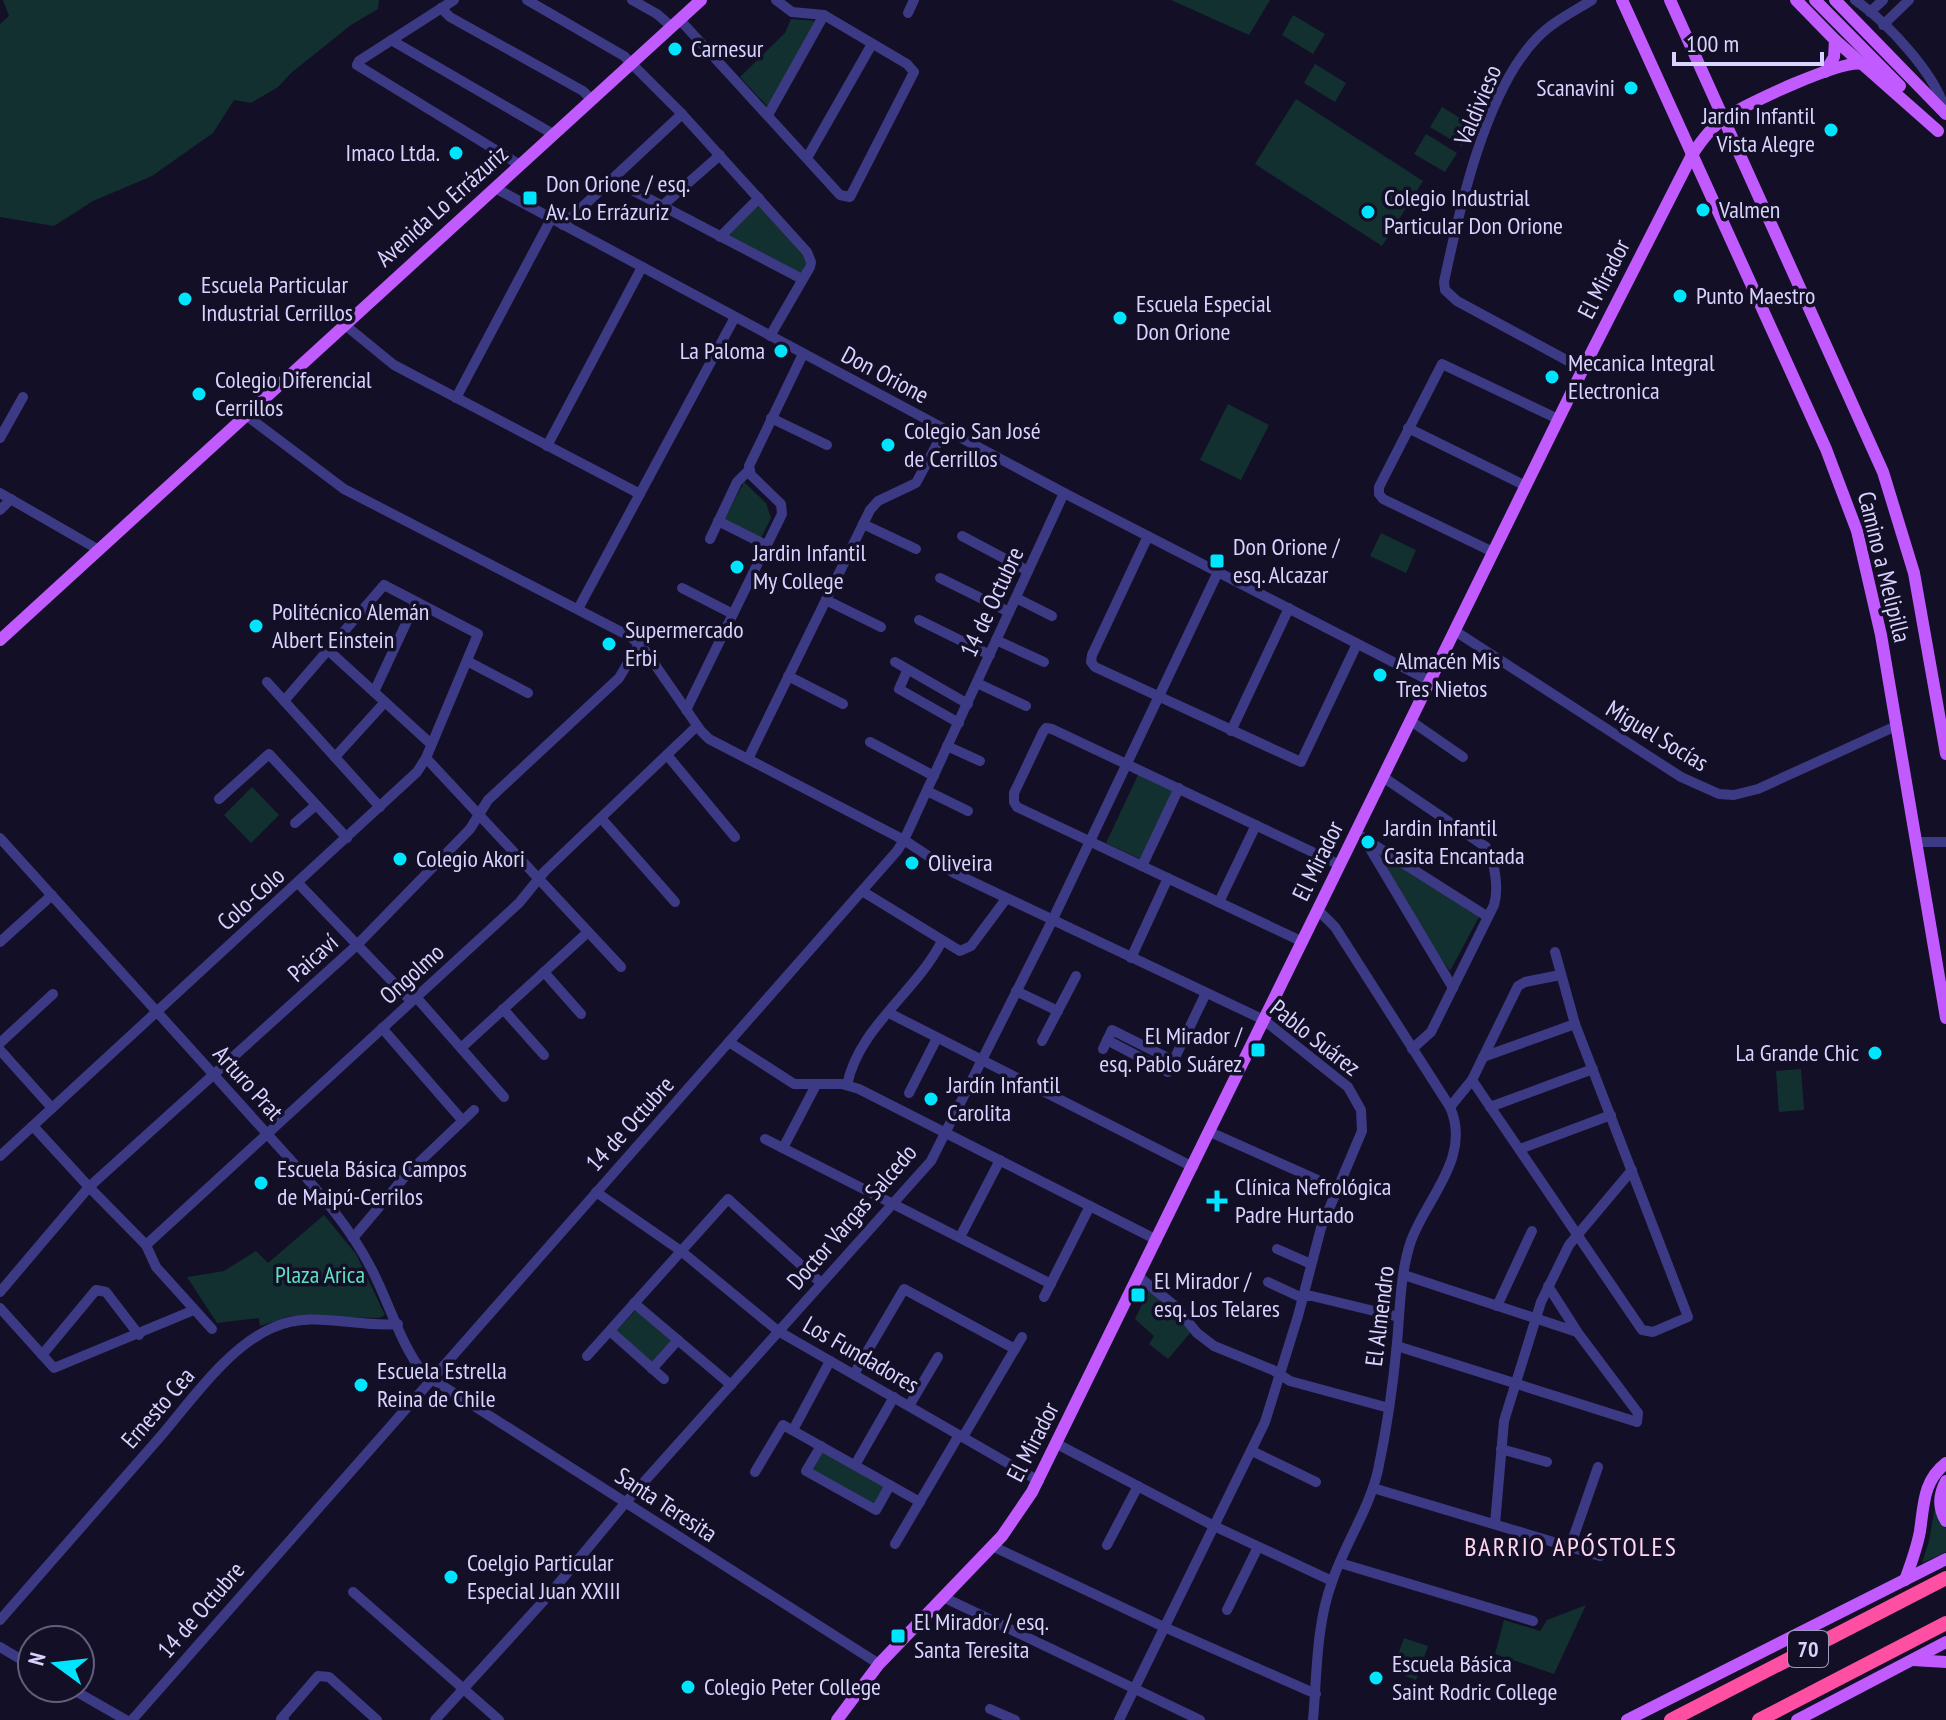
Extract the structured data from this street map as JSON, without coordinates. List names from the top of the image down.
{
  "streets": {
    "highway": ["70"],
    "main road": ["Avenida Lo Errázuriz", "El Mirador", "Camino a Melipilla"],
    "street": [
      "Valdivieso",
      "Don Orione",
      "14 de Octubre",
      "Miguel Socías",
      "Colo-Colo",
      "Paicaví",
      "Ongolmo",
      "Pablo Suárez",
      "Arturo Prat",
      "Doctor Vargas Salcedo",
      "El Almendro",
      "Los Fundadores",
      "Ernesto Cea",
      "Santa Teresita"
    ]
  },
  "crossings": [
    ["Valdivieso", "El Mirador"],
    ["Avenida Lo Errázuriz", "Don Orione"],
    ["El Mirador", "Don Orione"],
    ["El Mirador", "Camino a Melipilla"],
    ["El Mirador", "Miguel Socías"],
    ["El Mirador", "Pablo Suárez"],
    ["El Mirador", "El Almendro"],
    ["El Mirador", "Los Fundadores"],
    ["El Mirador", "Santa Teresita"],
    ["Don Orione", "14 de Octubre"],
    ["Don Orione", "Doctor Vargas Salcedo"],
    ["Camino a Melipilla", "Miguel Socías"],
    ["14 de Octubre", "Pablo Suárez"],
    ["14 de Octubre", "Arturo Prat"],
    ["14 de Octubre", "Los Fundadores"],
    ["14 de Octubre", "Santa Teresita"],
    ["Colo-Colo", "Arturo Prat"],
    ["Paicaví", "Pablo Suárez"],
    ["Paicaví", "Arturo Prat"],
    ["Ongolmo", "Pablo Suárez"],
    ["Ongolmo", "Arturo Prat"],
    ["Pablo Suárez", "Doctor Vargas Salcedo"],
    ["Arturo Prat", "Ernesto Cea"],
    ["Arturo Prat", "Santa Teresita"],
    ["Doctor Vargas Salcedo", "Los Fundadores"],
    ["Doctor Vargas Salcedo", "Santa Teresita"]
  ],
  "districts": ["BARRIO APÓSTOLES"],
  "parks": ["Plaza Arica"],
  "places": {
    "other": [
      "Carnesur",
      "Scanavini",
      "Jardin Infantil Vista Alegre",
      "Imaco Ltda.",
      "Valmen",
      "Colegio Industrial Particular Don Orione",
      "Punto Maestro",
      "Escuela Particular Industrial Cerrillos",
      "Escuela Especial Don Orione",
      "La Paloma",
      "Mecanica Integral Electronica",
      "Colegio Diferencial Cerrillos",
      "Colegio San José de Cerrillos",
      "Jardin Infantil My College",
      "Politécnico Alemán Albert Einstein",
      "Supermercado Erbi",
      "Almacén Mis Tres Nietos",
      "Jardin Infantil Casita Encantada",
      "Colegio Akori",
      "Oliveira",
      "La Grande Chic",
      "Jardín Infantil Carolita",
      "Escuela Básica Campos de Maipú-Cerrilos",
      "Escuela Estrella Reina de Chile",
      "Coelgio Particular Especial Juan XXIII",
      "Escuela Básica Saint Rodric College",
      "Colegio Peter College"
    ],
    "transit": [
      "Don Orione / esq. Av. Lo Errázuriz",
      "Don Orione / esq. Alcazar",
      "El Mirador / esq. Pablo Suárez",
      "El Mirador / esq. Los Telares",
      "El Mirador / esq. Santa Teresita"
    ],
    "health": ["Clínica Nefrológica Padre Hurtado"]
  },
  "scale_bar": "100 m",
  "north": "left"
}
